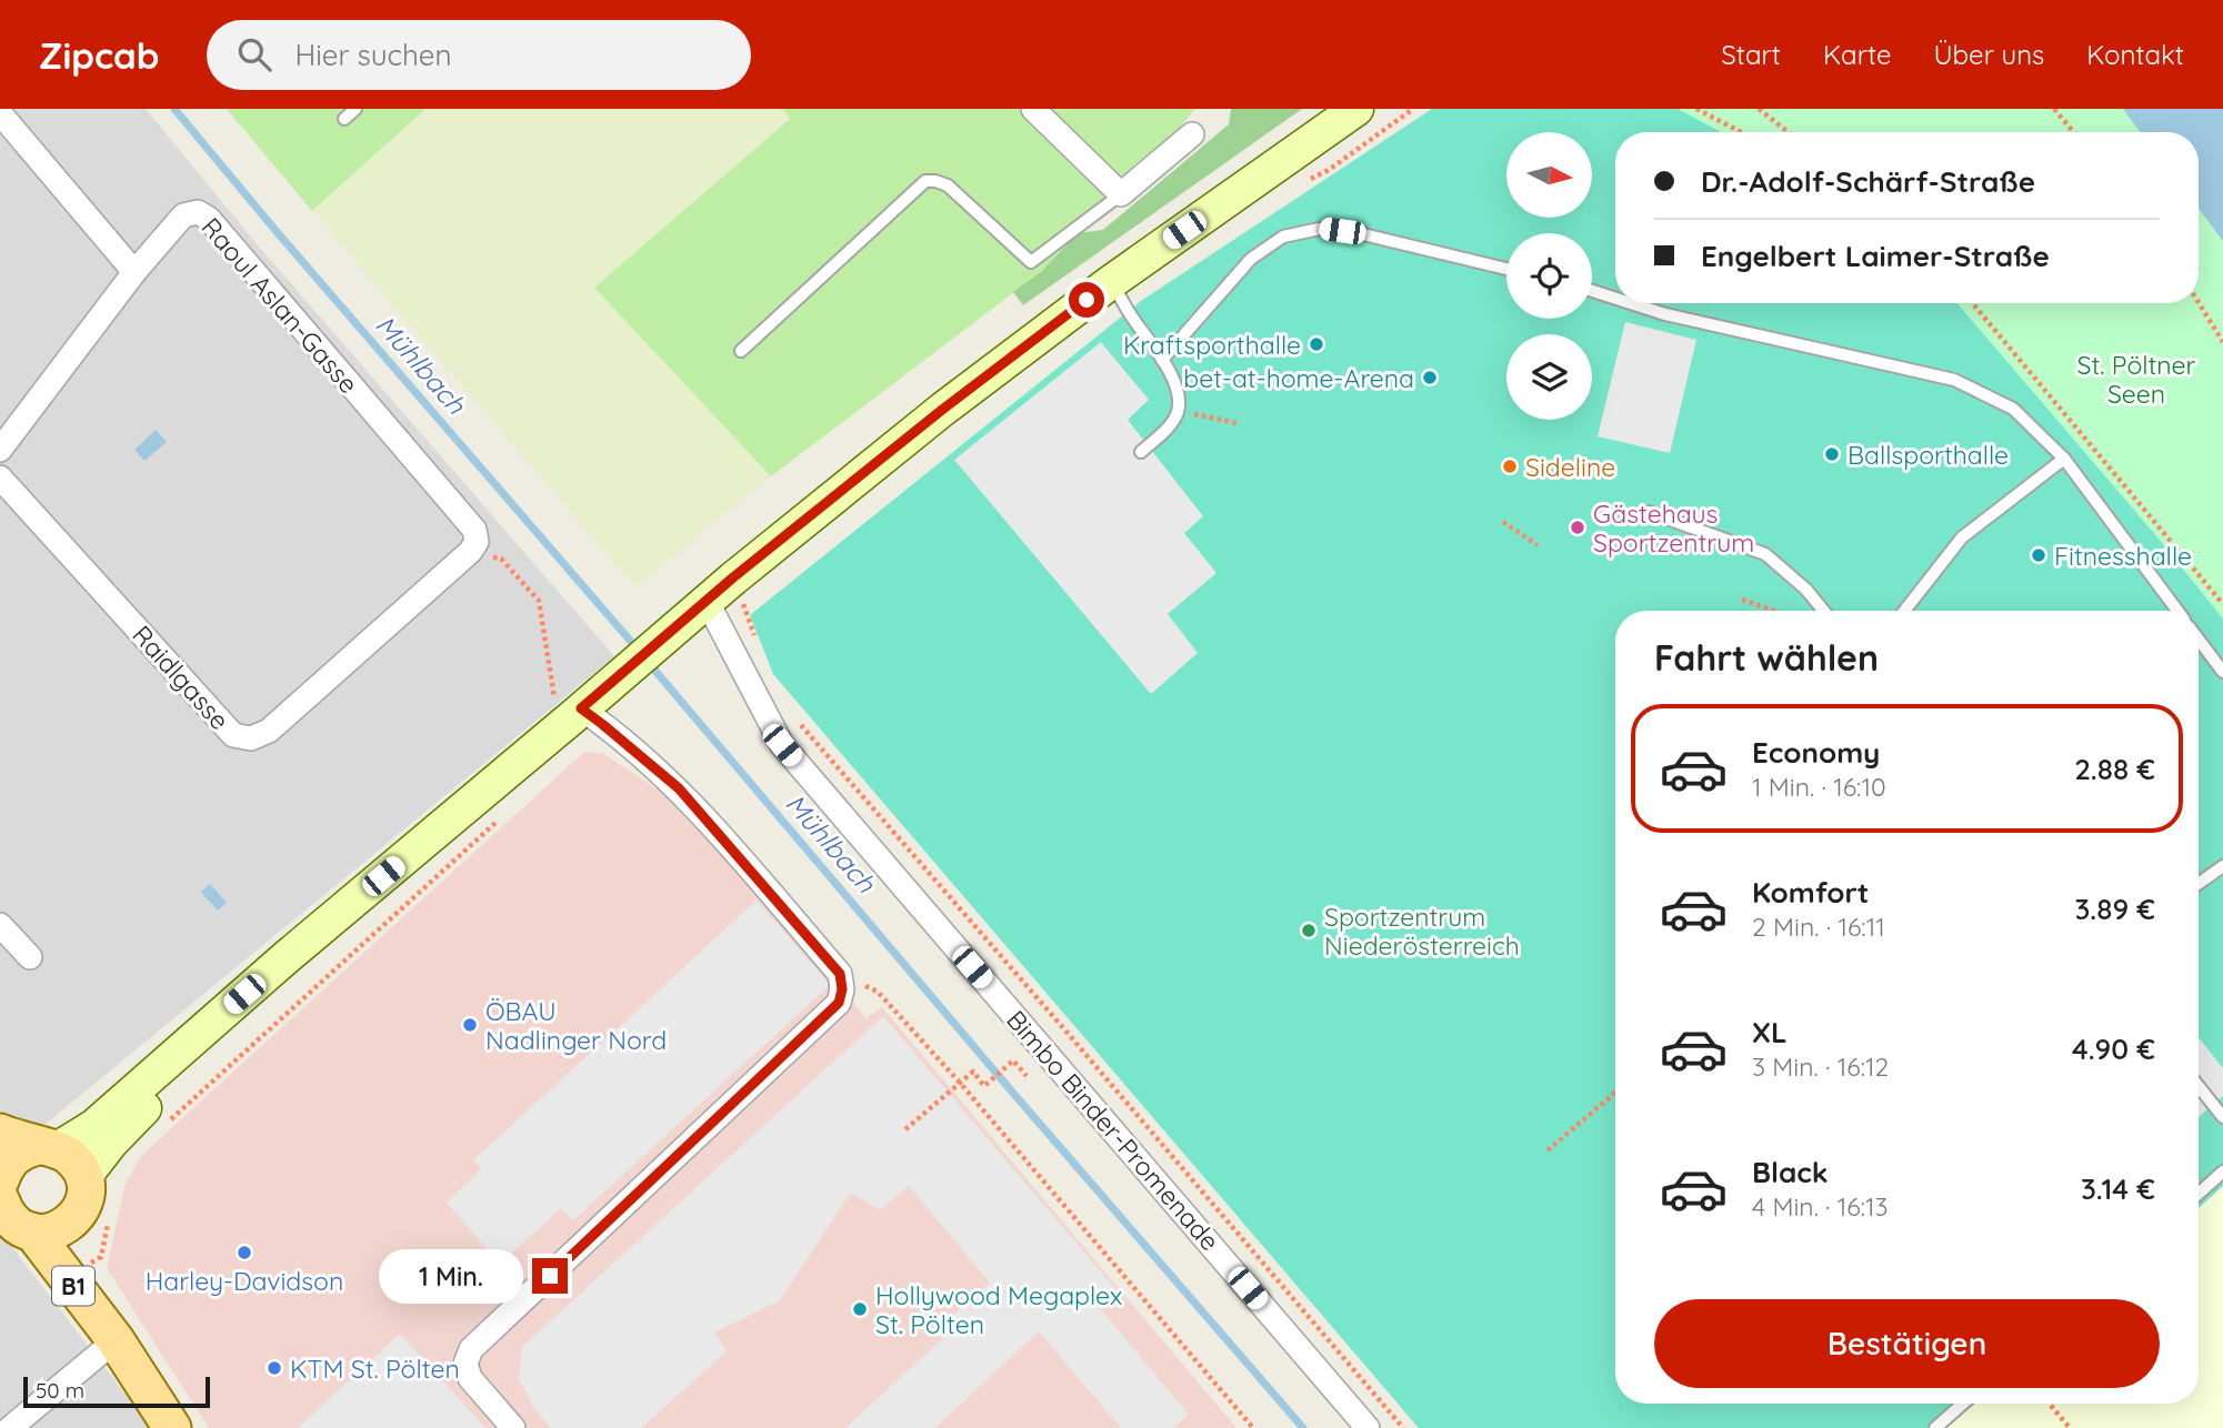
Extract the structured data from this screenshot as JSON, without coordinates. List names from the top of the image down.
{
  "streets": {
    "main road": ["B1"],
    "street": ["Raoul Aslan-Gasse", "Raidlgasse", "Bimbo Binder-Promenade"]
  },
  "crossings": [
    ["Raoul Aslan-Gasse", "Raidlgasse"]
  ],
  "water": ["Mühlbach"],
  "parks": ["St. Pöltner Seen"],
  "places": [
    "Kraftsporthalle",
    "bet-at-home-Arena",
    "Ballsporthalle",
    "Sideline",
    "Gästehaus Sportzentrum",
    "Fitnesshalle",
    "Sportzentrum Niederösterreich",
    "ÖBAU Nadlinger Nord",
    "Harley-Davidson",
    "Hollywood Megaplex St. Pölten",
    "KTM St. Pölten"
  ],
  "scale_bar": "50 m",
  "north": "right",
  "page": {
    "header": "Zipcab",
    "search": "Hier suchen",
    "nav": [
      "Start",
      "Karte",
      "Über uns",
      "Kontakt"
    ],
    "banner": ["Dr.-Adolf-Schärf-Straße", "Engelbert Laimer-Straße"],
    "heading": "Fahrt wählen",
    "list": [
      {
        "name": "Economy",
        "note": "1 Min. · 16:10",
        "value": "2.88 €"
      },
      {
        "name": "Komfort",
        "note": "2 Min. · 16:11",
        "value": "3.89 €"
      },
      {
        "name": "XL",
        "note": "3 Min. · 16:12",
        "value": "4.90 €"
      },
      {
        "name": "Black",
        "note": "4 Min. · 16:13",
        "value": "3.14 €"
      }
    ],
    "bubble": "1 Min.",
    "buttons": "Bestätigen",
    "scale": "50 m"
  }
}
